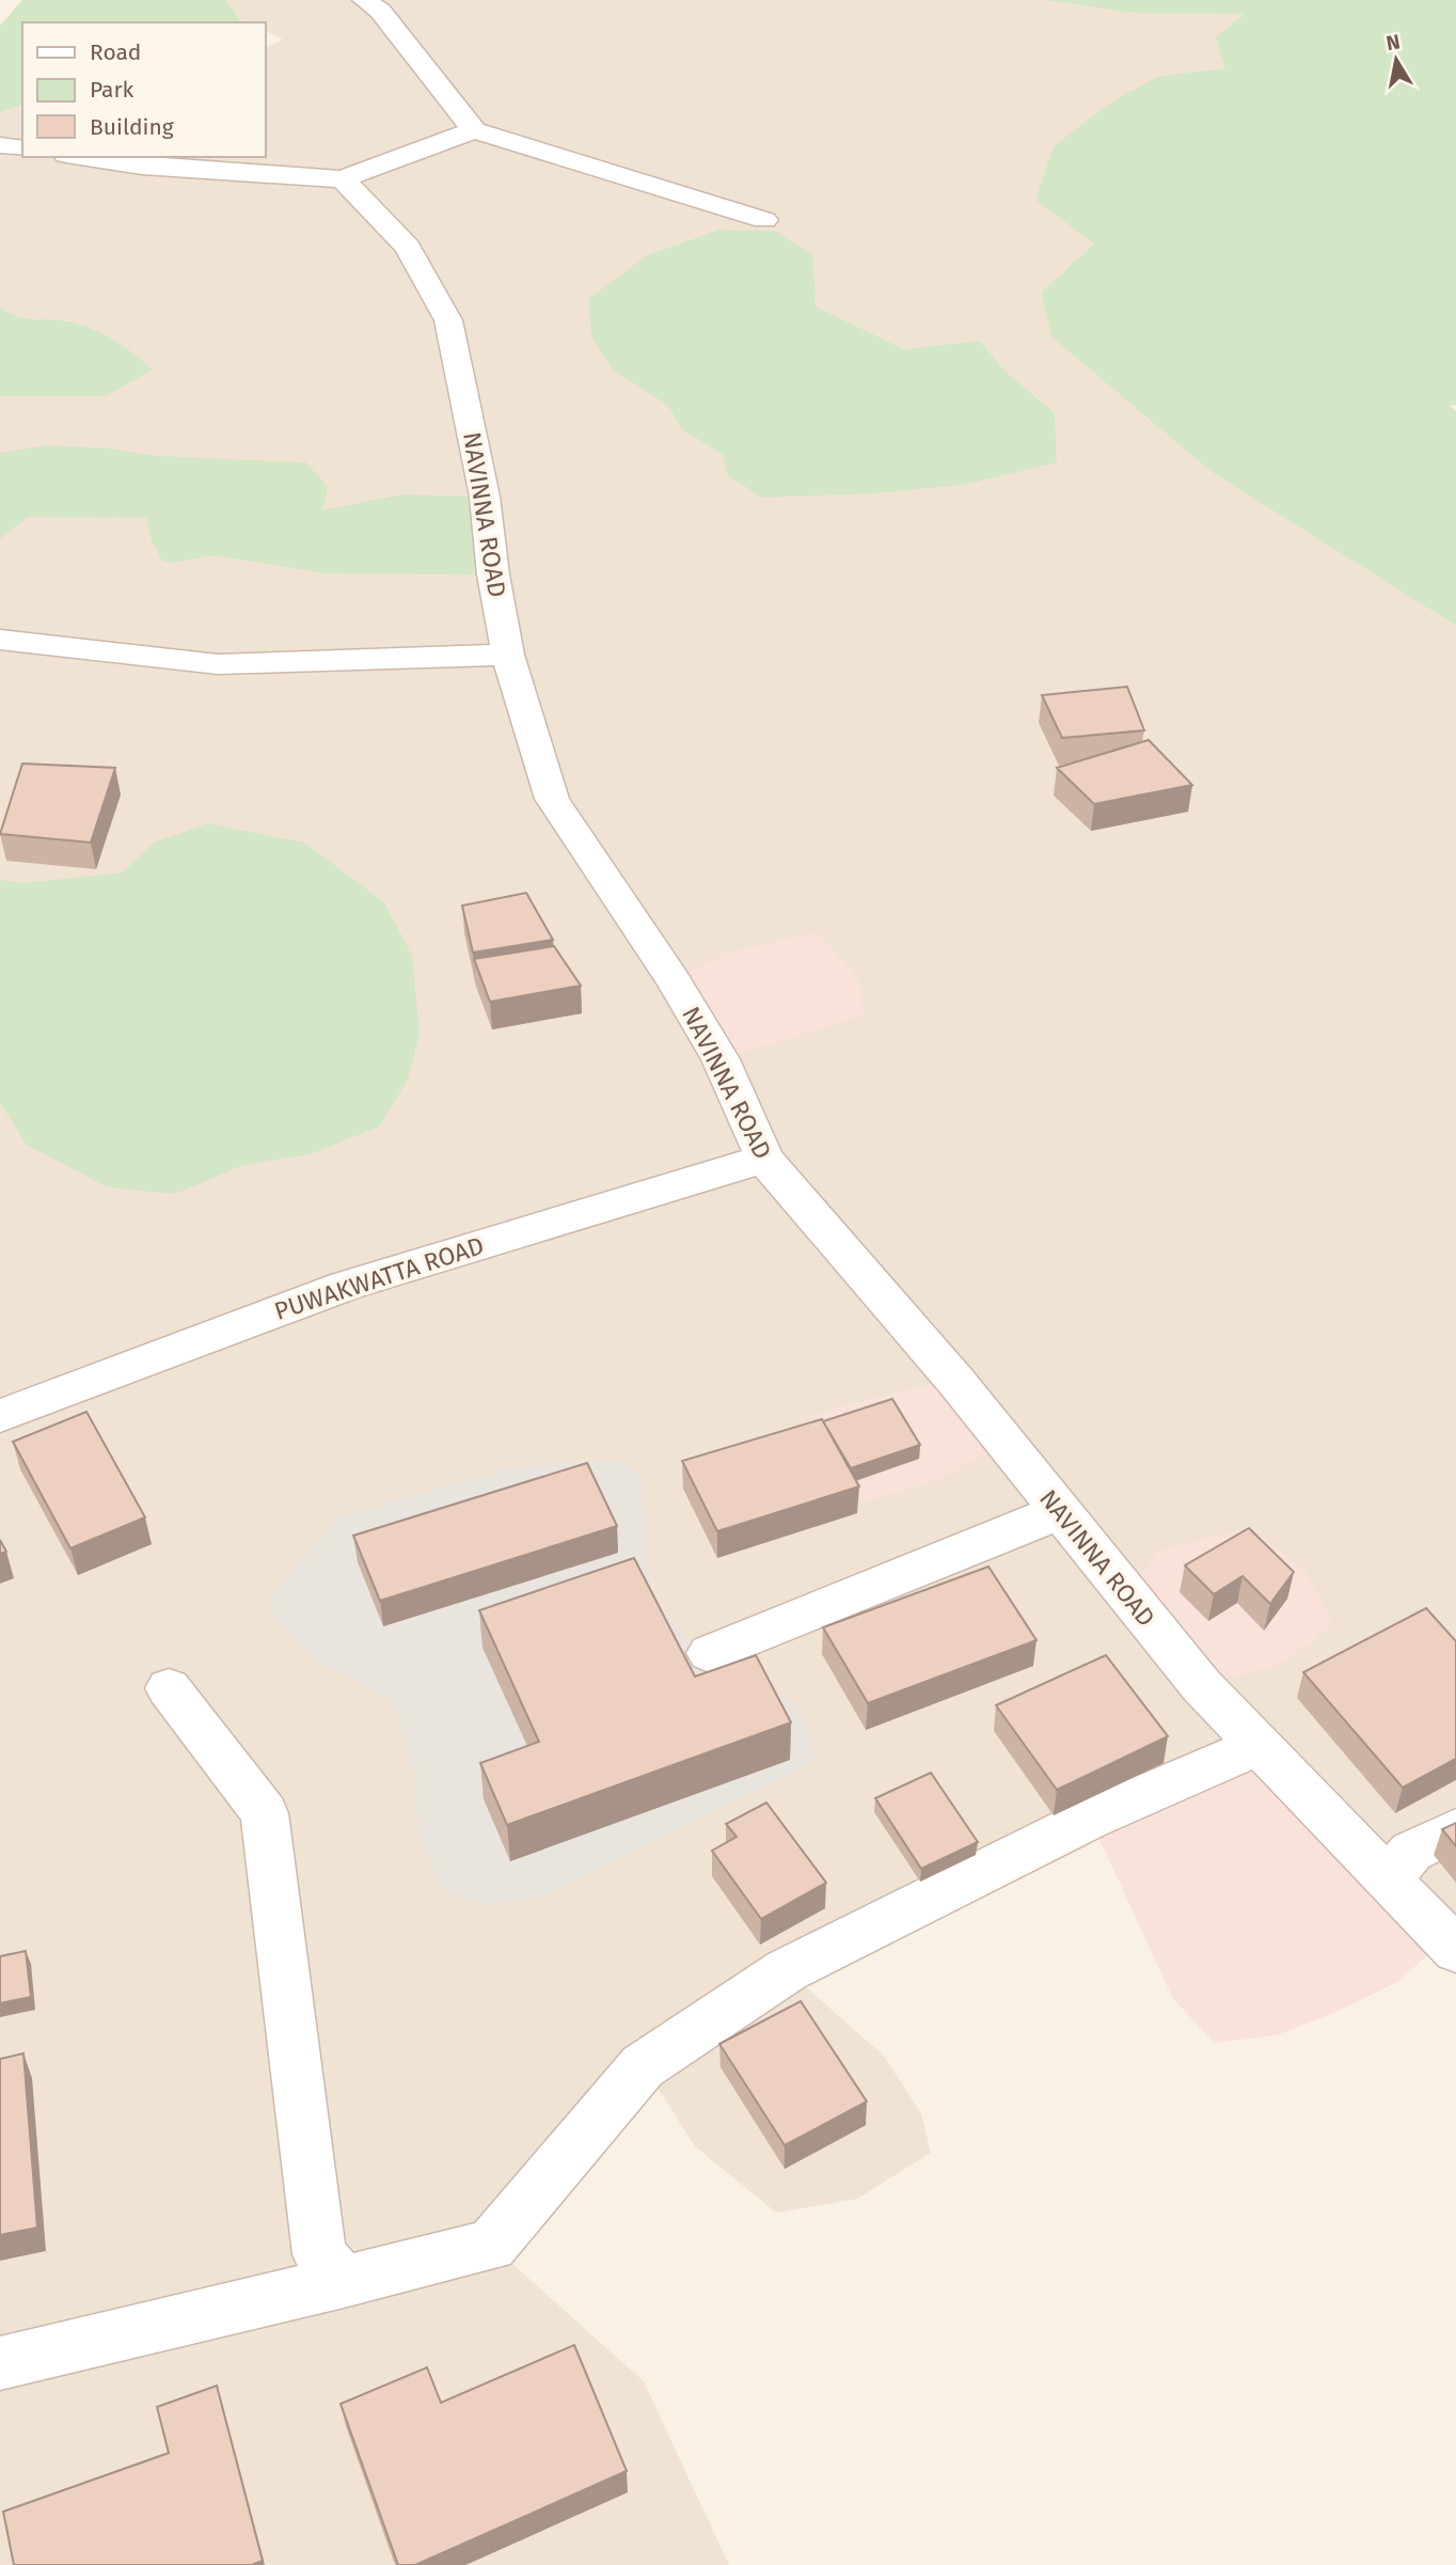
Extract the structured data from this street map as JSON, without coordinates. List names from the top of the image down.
{
  "streets": {
    "street": ["NAVINNA ROAD", "PUWAKWATTA ROAD"]
  },
  "crossings": [
    ["NAVINNA ROAD", "PUWAKWATTA ROAD"]
  ],
  "legend": ["Road", "Park", "Building"],
  "north": "top"
}
